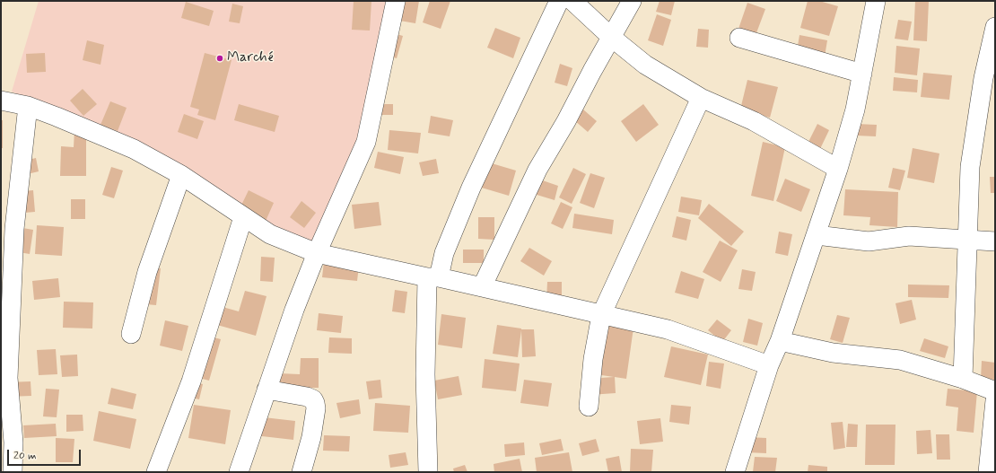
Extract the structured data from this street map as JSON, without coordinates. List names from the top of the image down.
{
  "places": ["Marché"],
  "scale_bar": "20 m"
}
